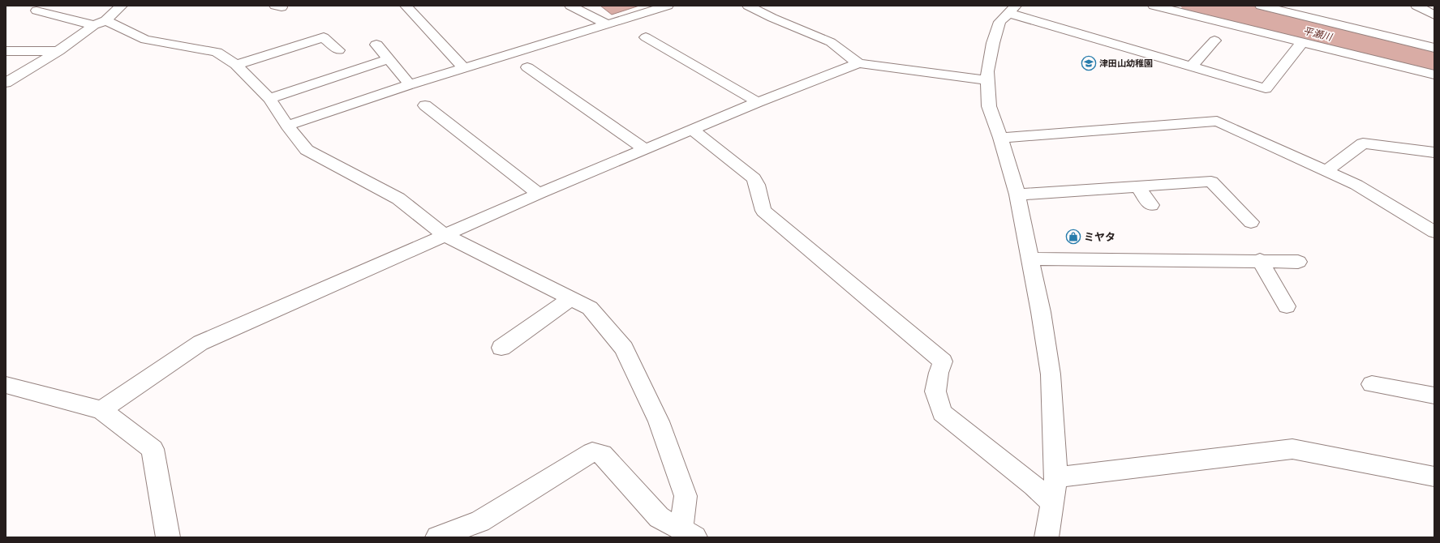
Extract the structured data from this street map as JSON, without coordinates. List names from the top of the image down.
{
  "water": ["平瀬川"],
  "places": {
    "school or university": ["津田山幼稚園"],
    "shop": ["ミヤタ"]
  }
}
